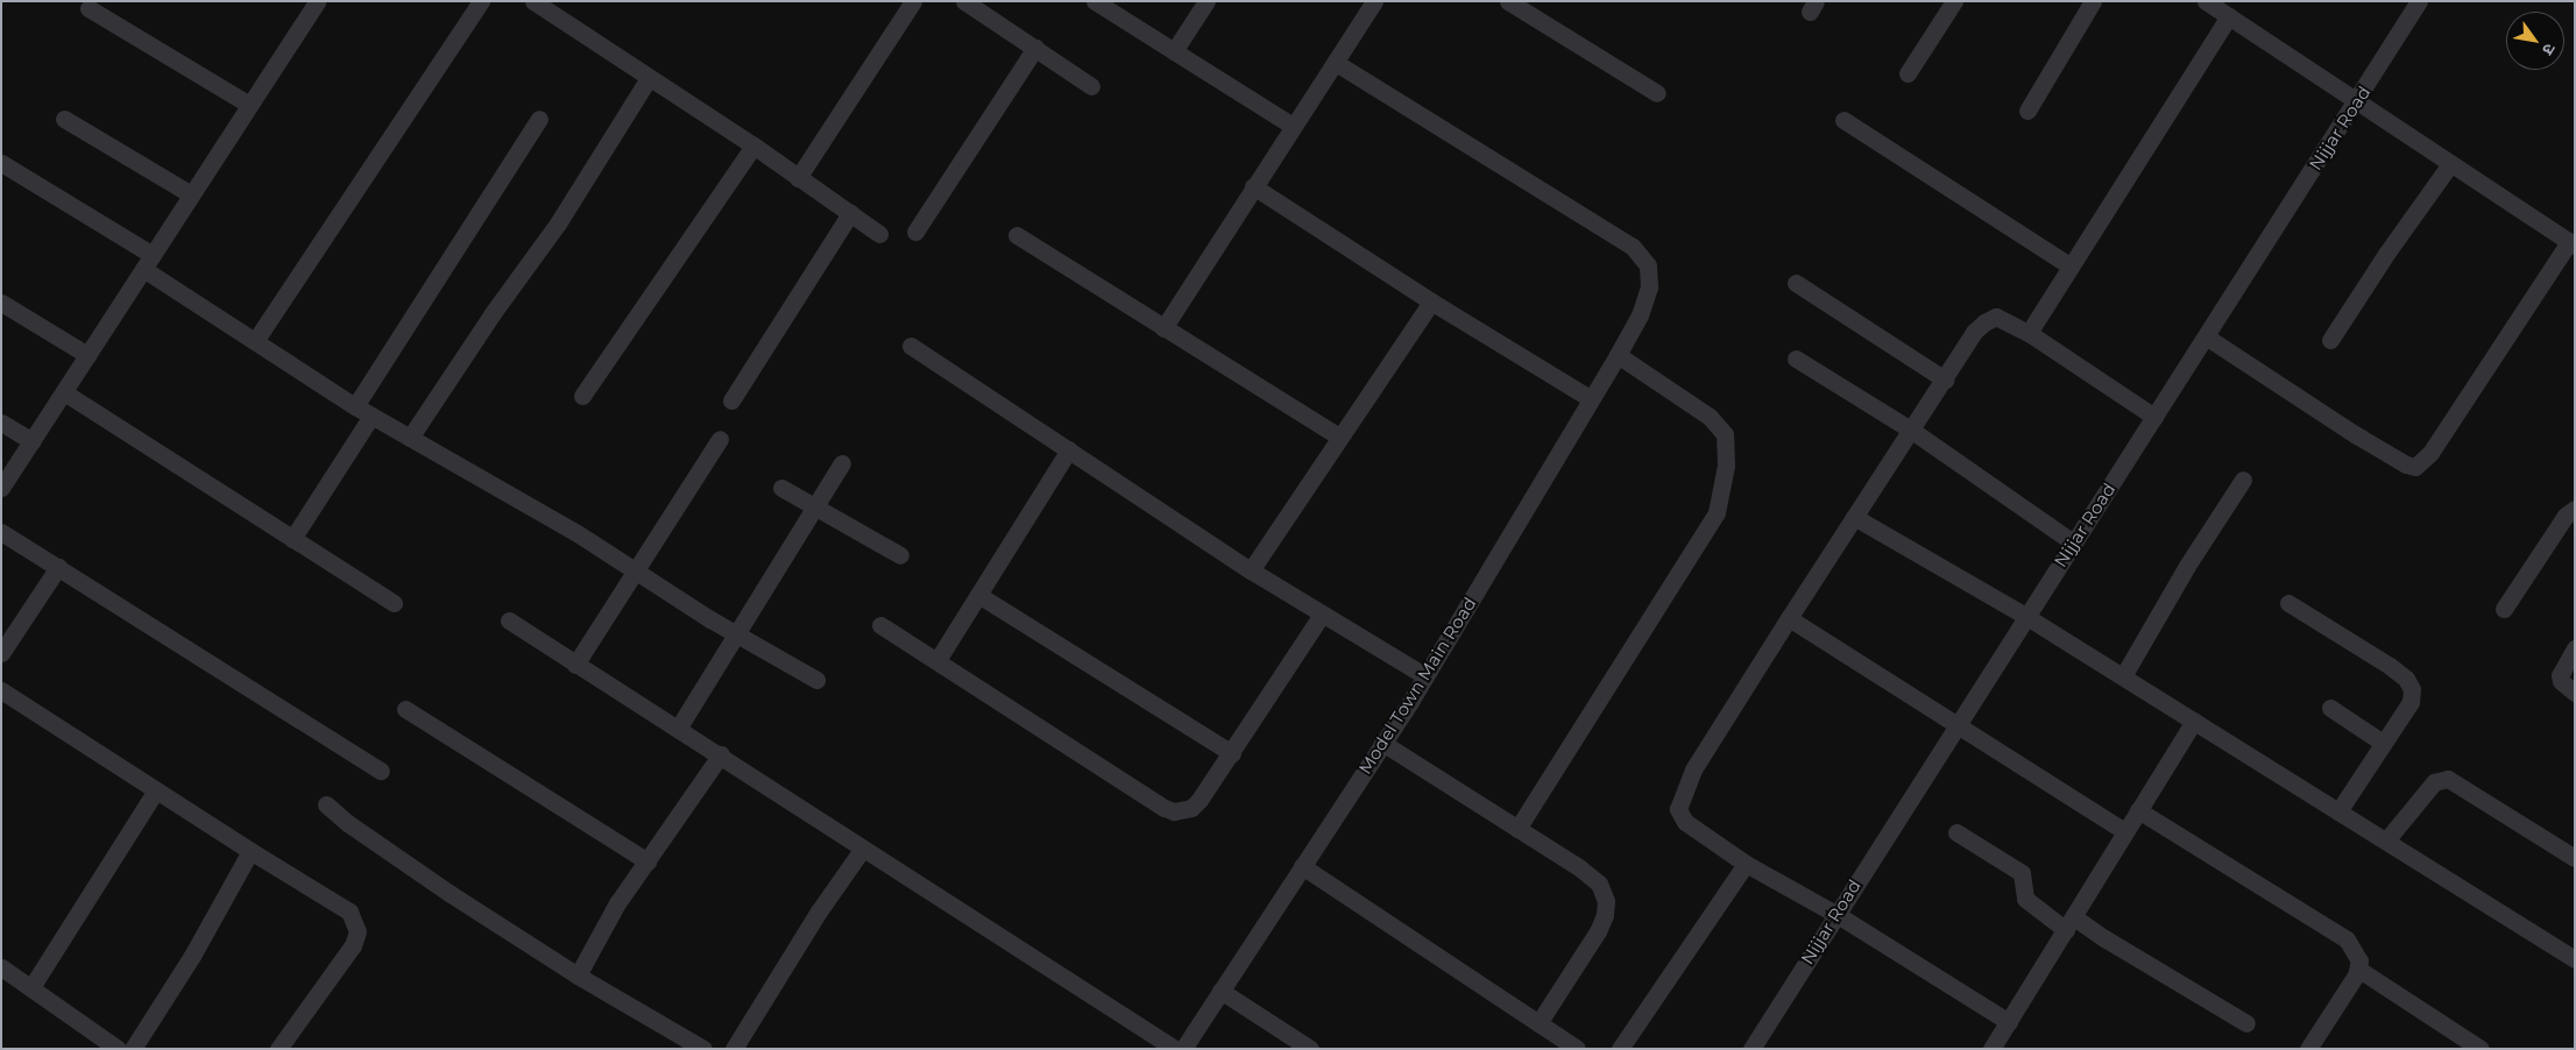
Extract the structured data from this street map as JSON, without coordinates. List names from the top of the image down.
{
  "streets": {
    "street": ["Nijjar Road", "Model Town Main Road"]
  },
  "north": "bottom right"
}
